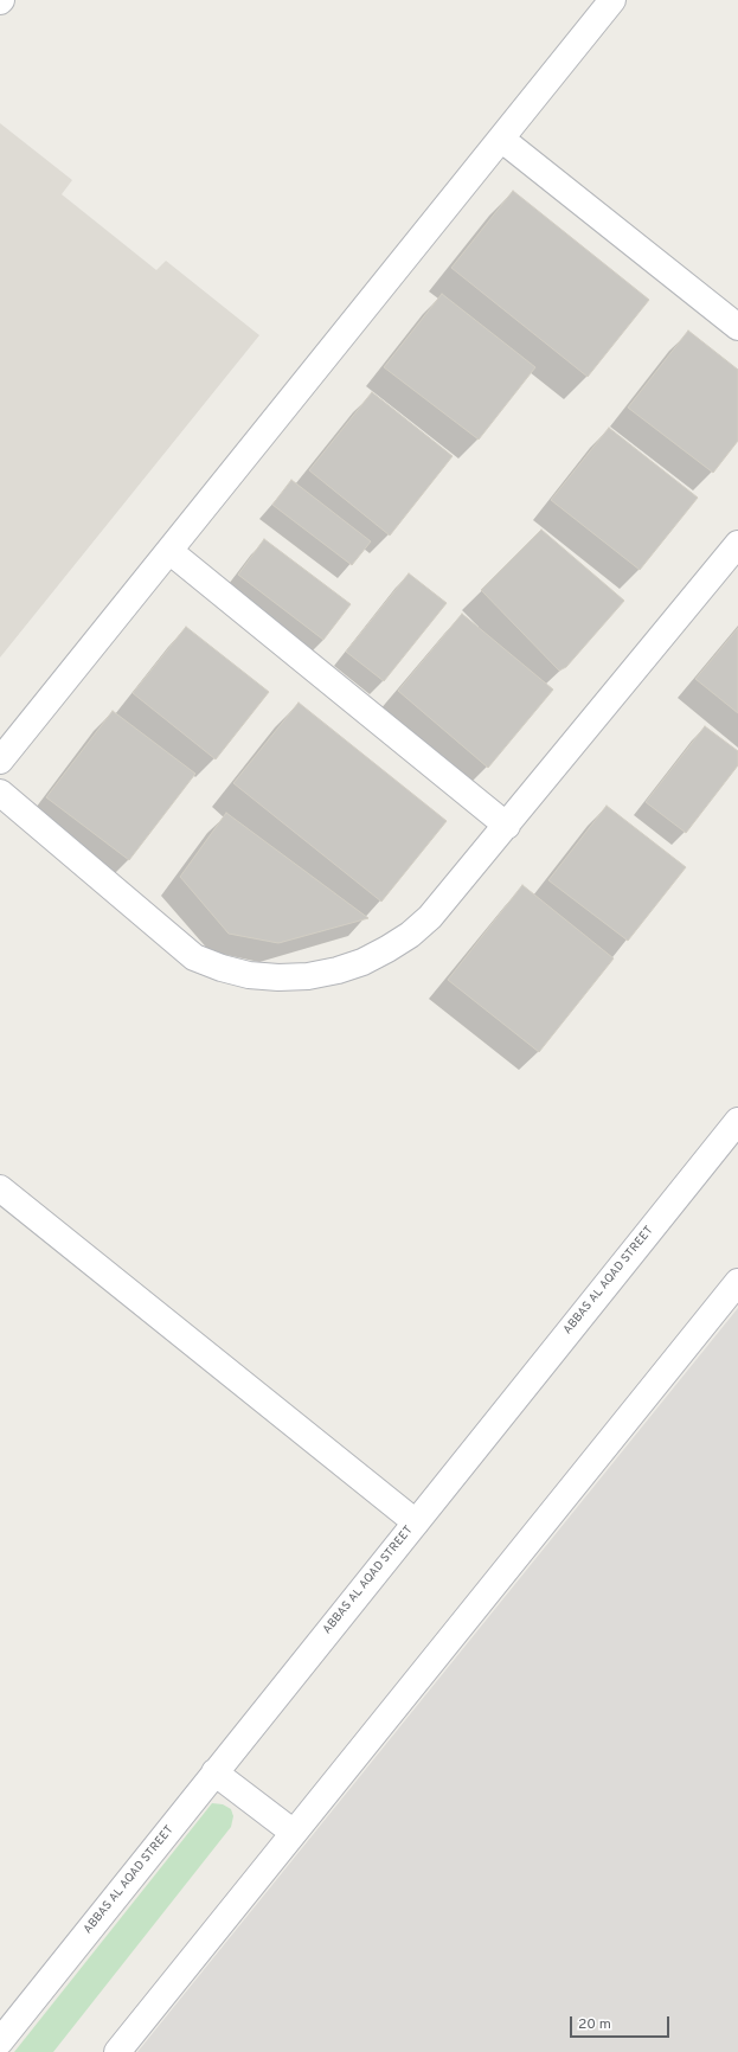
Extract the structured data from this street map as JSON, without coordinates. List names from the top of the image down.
{
  "streets": {
    "street": ["ABBAS AL AQAD STREET"]
  },
  "scale_bar": "20 m"
}
